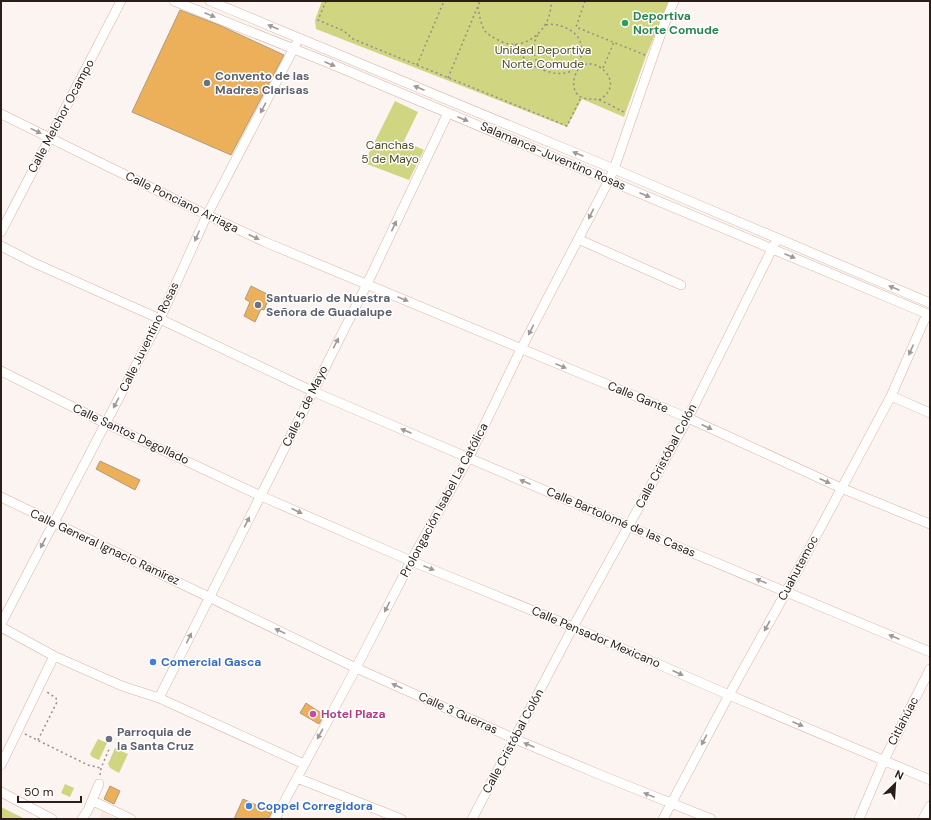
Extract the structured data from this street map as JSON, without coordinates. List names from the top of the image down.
{
  "streets": {
    "street": [
      "Calle Melchor Ocampo",
      "Salamanca-Juventino Rosas",
      "Calle Ponciano Arriaga",
      "Calle Juventino Rosas",
      "Calle Gante",
      "Calle 5 de Mayo",
      "Calle Santos Degollado",
      "Calle Cristóbal Colón",
      "Prolongación Isabel La Católica",
      "Calle Bartolomé de las Casas",
      "Calle General Ignacio Ramírez",
      "Cuahutemoc",
      "Calle Pensador Mexicano",
      "Calle 3 Guerras",
      "Citlahúac"
    ]
  },
  "crossings": [
    ["Calle Melchor Ocampo", "Calle Ponciano Arriaga"],
    ["Salamanca-Juventino Rosas", "Calle Juventino Rosas"],
    ["Salamanca-Juventino Rosas", "Calle 5 de Mayo"],
    ["Salamanca-Juventino Rosas", "Calle Cristóbal Colón"],
    ["Salamanca-Juventino Rosas", "Prolongación Isabel La Católica"],
    ["Salamanca-Juventino Rosas", "Cuahutemoc"],
    ["Calle Ponciano Arriaga", "Calle Juventino Rosas"],
    ["Calle Ponciano Arriaga", "Calle Gante"],
    ["Calle Ponciano Arriaga", "Calle 5 de Mayo"],
    ["Calle Juventino Rosas", "Calle Santos Degollado"],
    ["Calle Juventino Rosas", "Calle Bartolomé de las Casas"],
    ["Calle Juventino Rosas", "Calle General Ignacio Ramírez"],
    ["Calle Gante", "Calle 5 de Mayo"],
    ["Calle Gante", "Calle Cristóbal Colón"],
    ["Calle Gante", "Prolongación Isabel La Católica"],
    ["Calle Gante", "Cuahutemoc"],
    ["Calle 5 de Mayo", "Calle Santos Degollado"],
    ["Calle 5 de Mayo", "Calle Bartolomé de las Casas"],
    ["Calle 5 de Mayo", "Calle General Ignacio Ramírez"],
    ["Calle 5 de Mayo", "Calle Pensador Mexicano"],
    ["Calle 5 de Mayo", "Calle 3 Guerras"],
    ["Calle Santos Degollado", "Calle Pensador Mexicano"],
    ["Calle Cristóbal Colón", "Calle Bartolomé de las Casas"],
    ["Calle Cristóbal Colón", "Calle Pensador Mexicano"],
    ["Calle Cristóbal Colón", "Calle 3 Guerras"],
    ["Prolongación Isabel La Católica", "Calle Bartolomé de las Casas"],
    ["Prolongación Isabel La Católica", "Calle Pensador Mexicano"],
    ["Prolongación Isabel La Católica", "Calle 3 Guerras"],
    ["Calle Bartolomé de las Casas", "Cuahutemoc"],
    ["Calle General Ignacio Ramírez", "Calle 3 Guerras"],
    ["Cuahutemoc", "Calle Pensador Mexicano"],
    ["Cuahutemoc", "Calle 3 Guerras"],
    ["Calle Pensador Mexicano", "Citlahúac"]
  ],
  "one_way": [
    "Calle Ponciano Arriaga",
    "Calle Juventino Rosas",
    "Calle Gante",
    "Calle 5 de Mayo",
    "Prolongación Isabel La Católica",
    "Calle Bartolomé de las Casas",
    "Cuahutemoc",
    "Calle Pensador Mexicano",
    "Calle 3 Guerras"
  ],
  "parks": ["Unidad Deportiva Norte Comude", "Canchas 5 de Mayo"],
  "places": [
    "Deportiva Norte Comude",
    "Convento de las Madres Clarisas",
    "Santuario de Nuestra Señora de Guadalupe",
    "Comercial Gasca",
    "Hotel Plaza",
    "Parroquia de la Santa Cruz",
    "Coppel Corregidora"
  ],
  "scale_bar": "50 m",
  "north": "top right"
}
